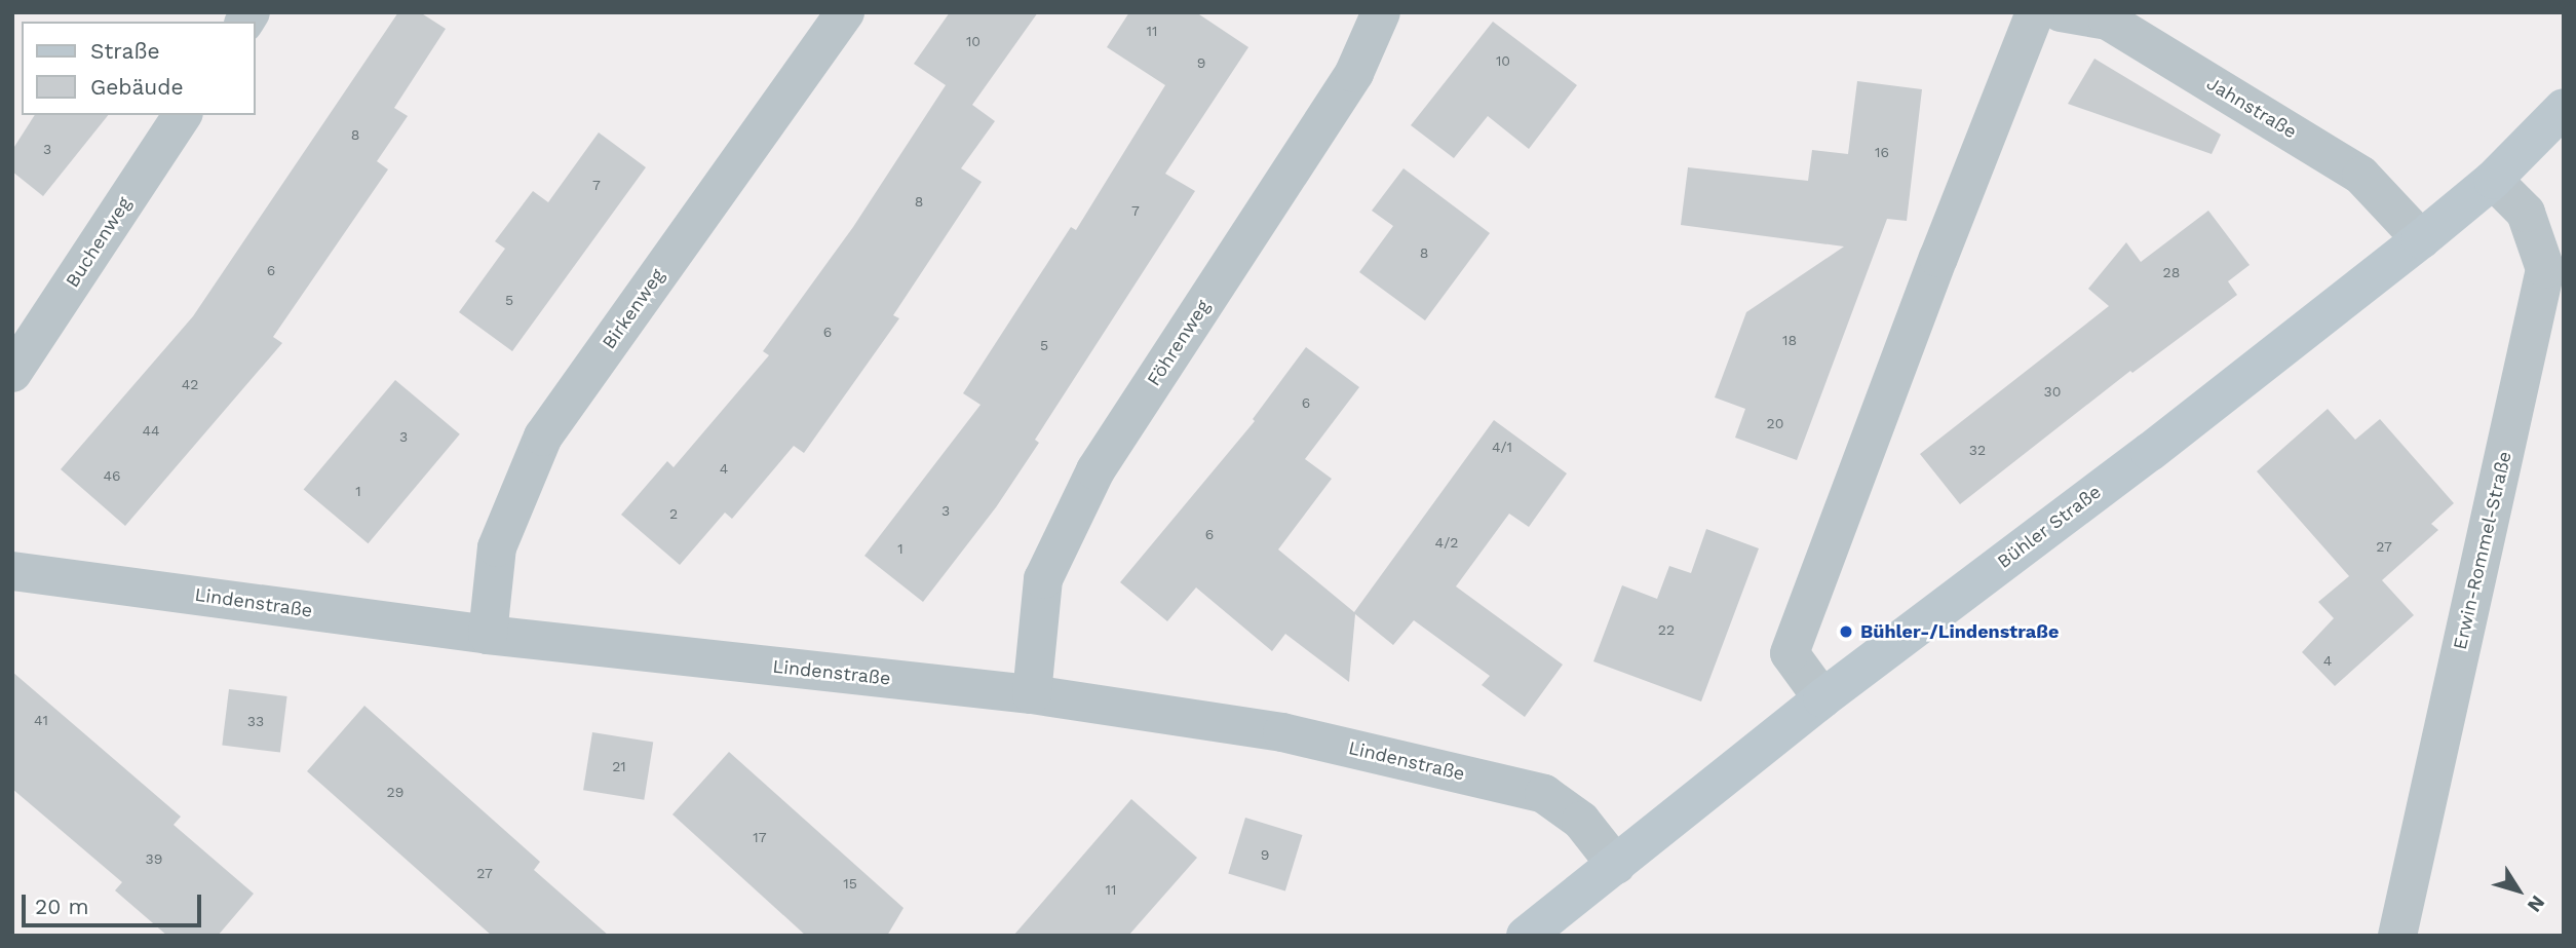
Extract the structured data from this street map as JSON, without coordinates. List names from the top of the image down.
{
  "streets": {
    "street": [
      "Jahnstraße",
      "Buchenweg",
      "Birkenweg",
      "Föhrenweg",
      "Bühler Straße",
      "Erwin-Rommel-Straße",
      "Lindenstraße"
    ]
  },
  "crossings": [
    ["Jahnstraße", "Bühler Straße"],
    ["Birkenweg", "Lindenstraße"],
    ["Föhrenweg", "Lindenstraße"],
    ["Bühler Straße", "Erwin-Rommel-Straße"],
    ["Bühler Straße", "Lindenstraße"]
  ],
  "places": ["Bühler-/Lindenstraße"],
  "house_numbers": [
    "11",
    "10",
    "10",
    "9",
    "8",
    "3",
    "16",
    "7",
    "8",
    "7",
    "8",
    "6",
    "28",
    "5",
    "6",
    "18",
    "5",
    "42",
    "30",
    "6",
    "20",
    "44",
    "3",
    "4/1",
    "32",
    "4",
    "46",
    "1",
    "3",
    "2",
    "6",
    "4/2",
    "27",
    "1",
    "22",
    "4",
    "41",
    "33",
    "21",
    "29",
    "17",
    "9",
    "39",
    "27",
    "15",
    "11"
  ],
  "legend": ["Straße", "Gebäude"],
  "scale_bar": "20 m",
  "north": "bottom right"
}
